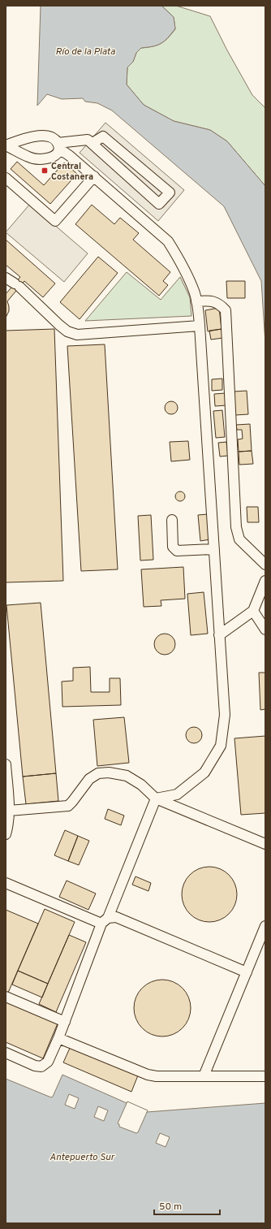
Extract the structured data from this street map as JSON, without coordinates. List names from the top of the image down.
{
  "water": ["Río de la Plata", "Antepuerto Sur"],
  "places": {
    "transit": ["Central Costanera"]
  },
  "scale_bar": "50 m"
}
